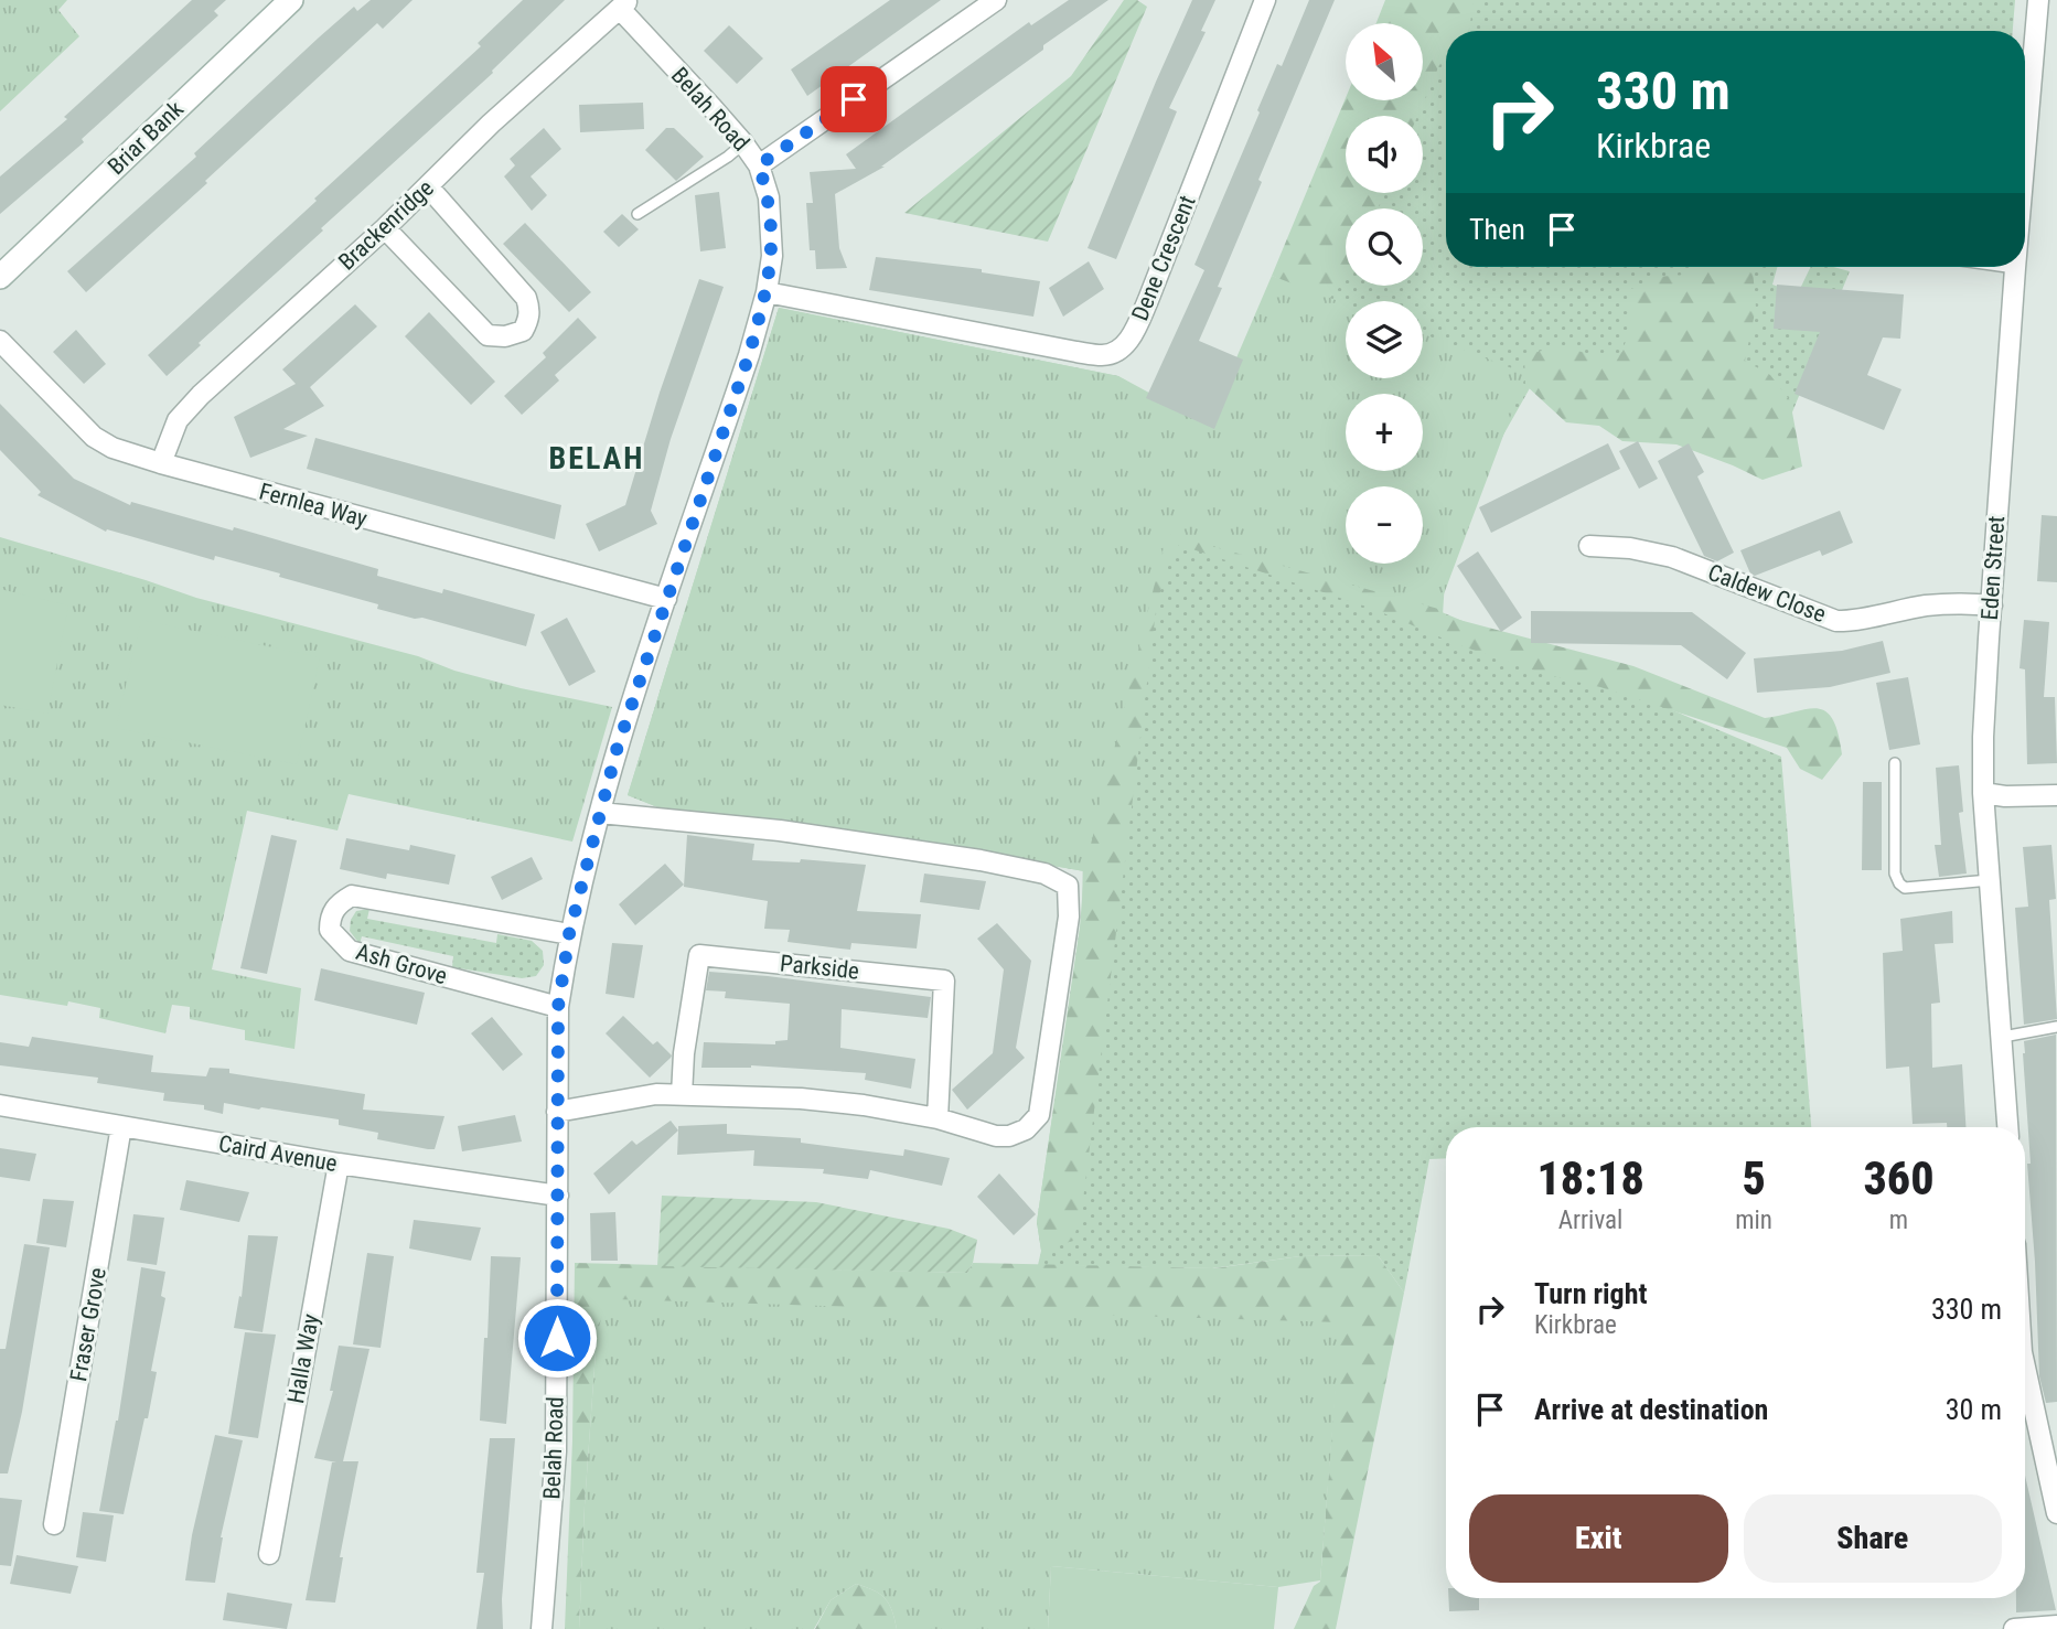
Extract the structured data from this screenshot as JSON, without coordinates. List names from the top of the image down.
{
  "streets": {
    "street": [
      "Belah Road",
      "Briar Bank",
      "Brackenridge",
      "Dene Crescent",
      "Fernlea Way",
      "Eden Street",
      "Caldew Close",
      "Ash Grove",
      "Parkside",
      "Caird Avenue",
      "Fraser Grove",
      "Halla Way"
    ]
  },
  "crossings": [
    ["Belah Road", "Brackenridge"],
    ["Belah Road", "Dene Crescent"],
    ["Belah Road", "Fernlea Way"],
    ["Belah Road", "Ash Grove"],
    ["Belah Road", "Caird Avenue"],
    ["Brackenridge", "Fernlea Way"],
    ["Eden Street", "Caldew Close"],
    ["Caird Avenue", "Fraser Grove"],
    ["Caird Avenue", "Halla Way"]
  ],
  "districts": ["BELAH"],
  "north": "top left",
  "page": {
    "map_buttons": ["+", "−"],
    "turn": ["330 m", "Kirkbrae"],
    "then": "Then",
    "eta": [
      "18:18",
      "Arrival",
      "5",
      "min",
      "360",
      "m"
    ],
    "list": [
      {
        "name": "Turn right",
        "note": "Kirkbrae",
        "value": "330 m"
      },
      {
        "name": "Arrive at destination",
        "value": "30 m"
      }
    ],
    "buttons": ["Exit", "Share"]
  }
}
